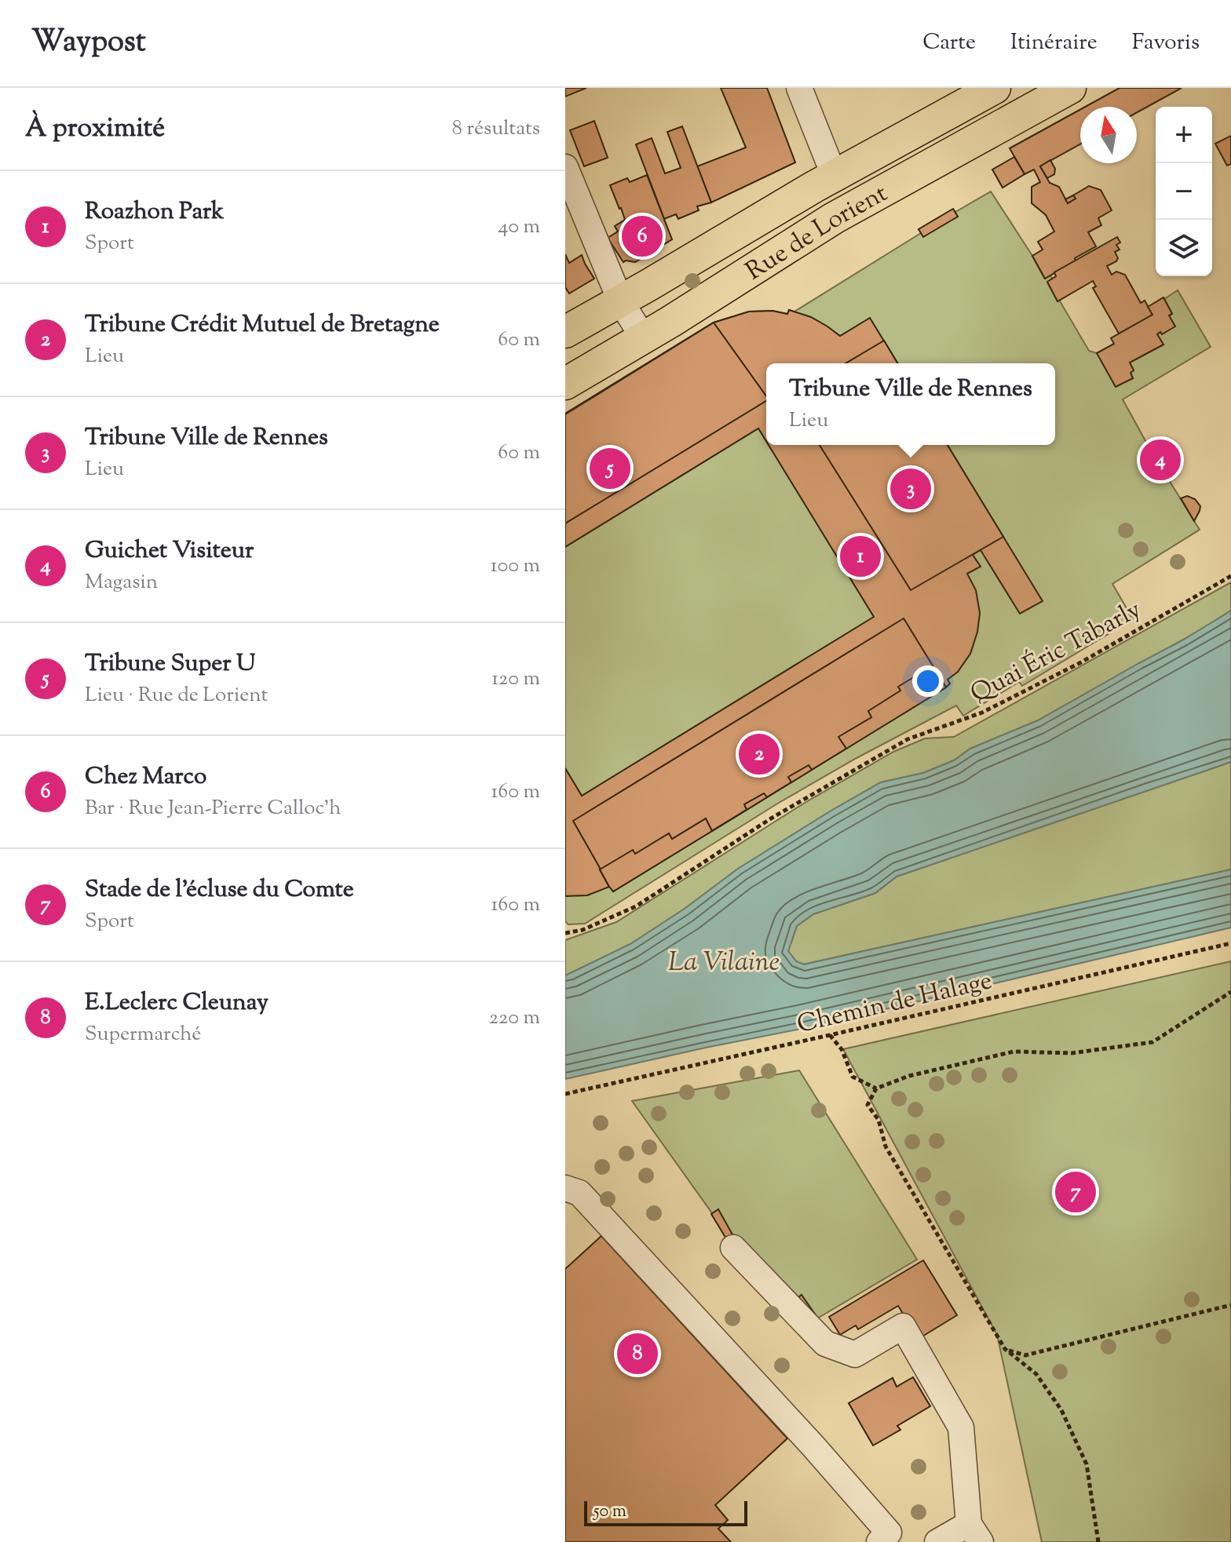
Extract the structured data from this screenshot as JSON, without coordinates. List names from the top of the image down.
{
  "streets": {
    "main road": ["Rue de Lorient"],
    "path": ["Quai Éric Tabarly", "Chemin de Halage"]
  },
  "water": ["La Vilaine"],
  "scale_bar": "50 m",
  "north": "top",
  "page": {
    "header": "Waypost",
    "nav": ["Carte", "Itinéraire", "Favoris"],
    "heading": ["À proximité", "8 résultats"],
    "map_buttons": ["+", "−"],
    "list": [
      {
        "mark": "1",
        "name": "Roazhon Park",
        "note": "Sport",
        "value": "40 m"
      },
      {
        "mark": "2",
        "name": "Tribune Crédit Mutuel de Bretagne",
        "note": "Lieu",
        "value": "60 m"
      },
      {
        "mark": "3",
        "name": "Tribune Ville de Rennes",
        "note": "Lieu",
        "value": "60 m"
      },
      {
        "mark": "4",
        "name": "Guichet Visiteur",
        "note": "Magasin",
        "value": "100 m"
      },
      {
        "mark": "5",
        "name": "Tribune Super U",
        "note": "Lieu · Rue de Lorient",
        "value": "120 m"
      },
      {
        "mark": "6",
        "name": "Chez Marco",
        "note": "Bar · Rue Jean-Pierre Calloc'h",
        "value": "160 m"
      },
      {
        "mark": "7",
        "name": "Stade de l'écluse du Comte",
        "note": "Sport",
        "value": "160 m"
      },
      {
        "mark": "8",
        "name": "E.Leclerc Cleunay",
        "note": "Supermarché",
        "value": "220 m"
      }
    ],
    "pins": [
      "6",
      "4",
      "5",
      "3",
      "1",
      "2",
      "7",
      "8"
    ],
    "popup": ["Tribune Ville de Rennes", "Lieu"],
    "scale": "50 m"
  }
}
